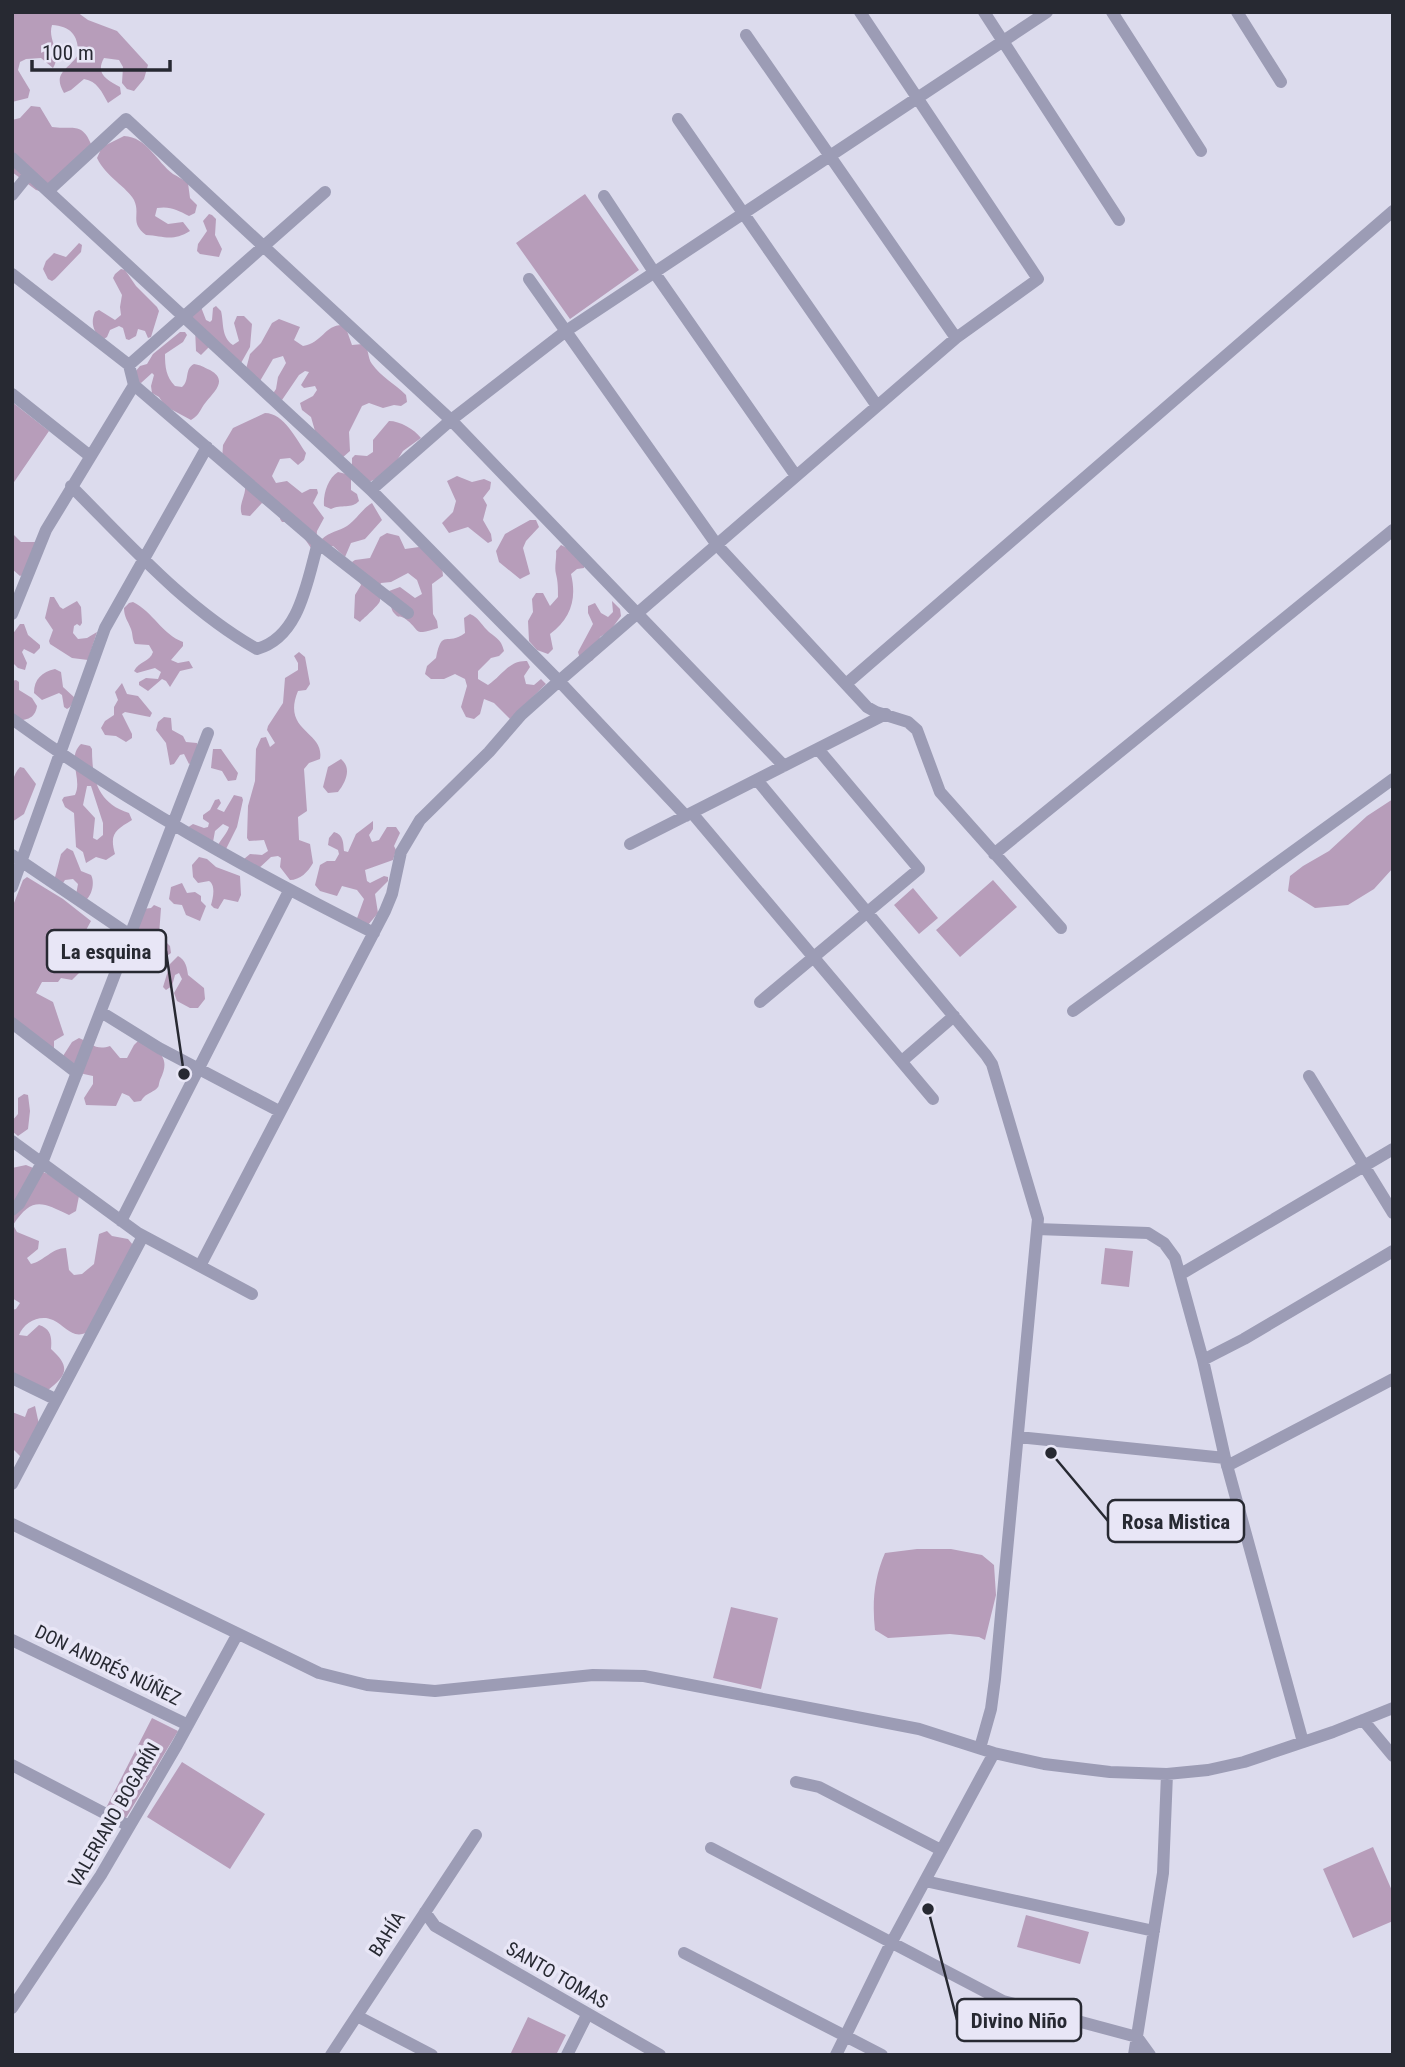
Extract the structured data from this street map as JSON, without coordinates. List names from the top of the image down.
{
  "streets": {
    "street": [
      "DON ANDRÉS NÚÑEZ",
      "VALERIANO BOGARÍN",
      "BAHÍA",
      "SANTO TOMAS"
    ]
  },
  "crossings": [
    ["DON ANDRÉS NÚÑEZ", "VALERIANO BOGARÍN"],
    ["BAHÍA", "SANTO TOMAS"]
  ],
  "places": ["La esquina", "Rosa Mistica", "Divino Niño"],
  "scale_bar": "100 m"
}
